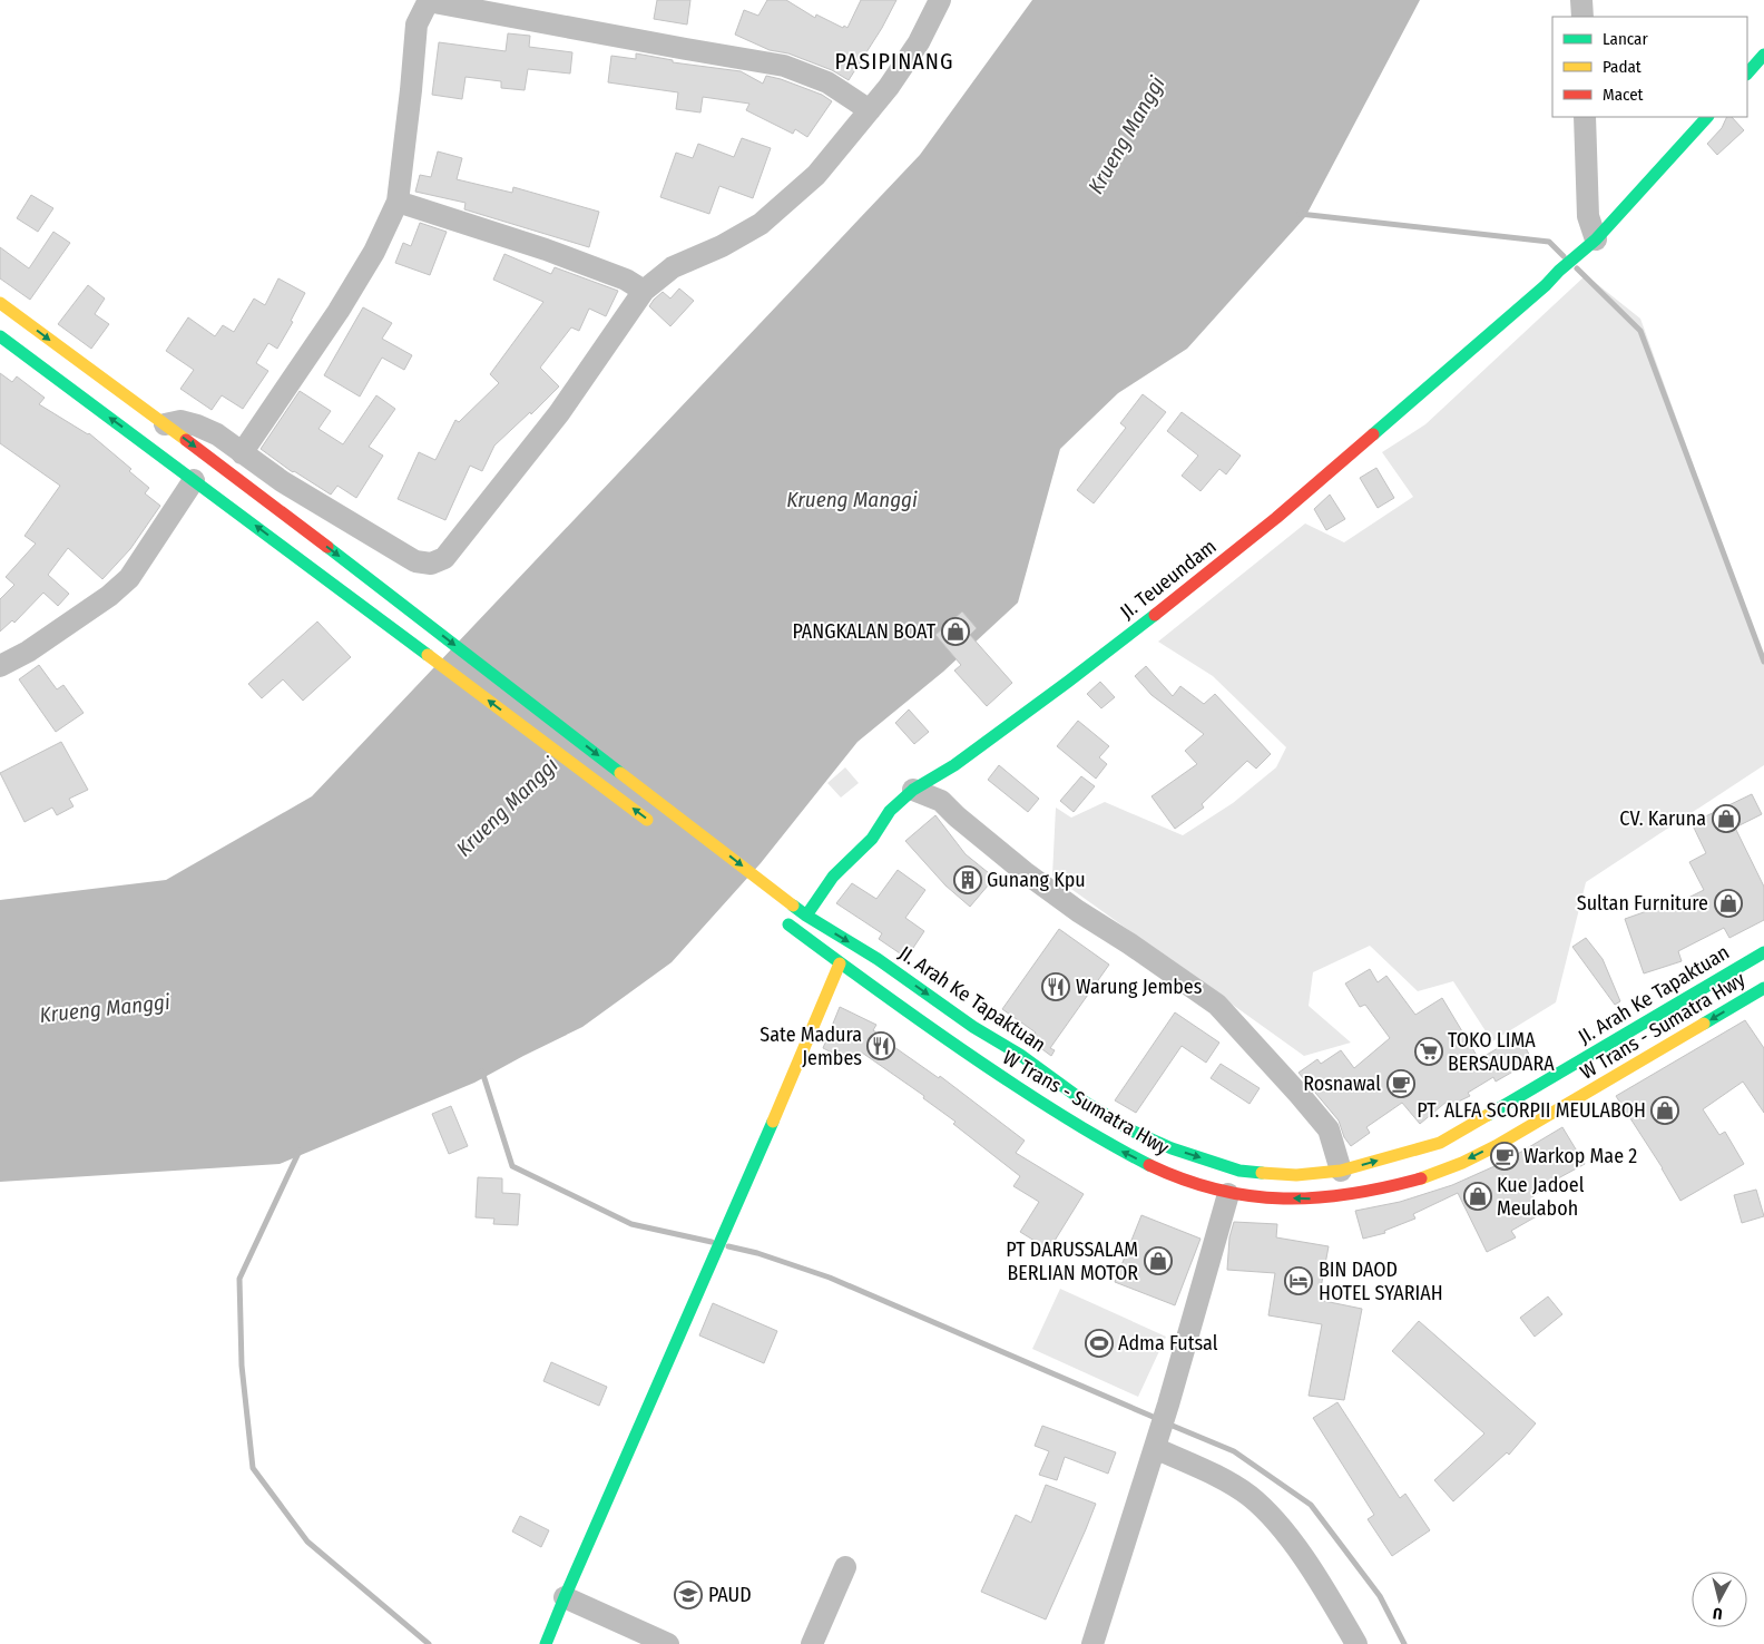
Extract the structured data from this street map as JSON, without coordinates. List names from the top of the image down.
{
  "streets": {
    "main road": ["JI. Teueundam", "JI. Arah Ke Tapaktuan", "W Trans - Sumatra Hwy"]
  },
  "crossings": [
    ["JI. Teueundam", "JI. Arah Ke Tapaktuan"]
  ],
  "one_way": ["W Trans - Sumatra Hwy"],
  "districts": ["PASIPINANG"],
  "water": ["Krueng Manggi"],
  "places": {
    "shop": [
      "PANGKALAN BOAT",
      "CV. Karuna",
      "Sultan Furniture",
      "PT. ALFA SCORPII MEULABOH",
      "Kue Jadoel Meulaboh",
      "PT DARUSSALAM BERLIAN MOTOR"
    ],
    "building": ["Gunang Kpu"],
    "restaurant": ["Warung Jembes", "Sate Madura Jembes"],
    "supermarket": ["TOKO LIMA BERSAUDARA"],
    "cafe": ["Rosnawal", "Warkop Mae 2"],
    "hotel": ["BIN DAOD HOTEL SYARIAH"],
    "sports": ["Adma Futsal"],
    "school or university": ["PAUD"]
  },
  "legend": ["Lancar", "Padat", "Macet"],
  "north": "bottom"
}
